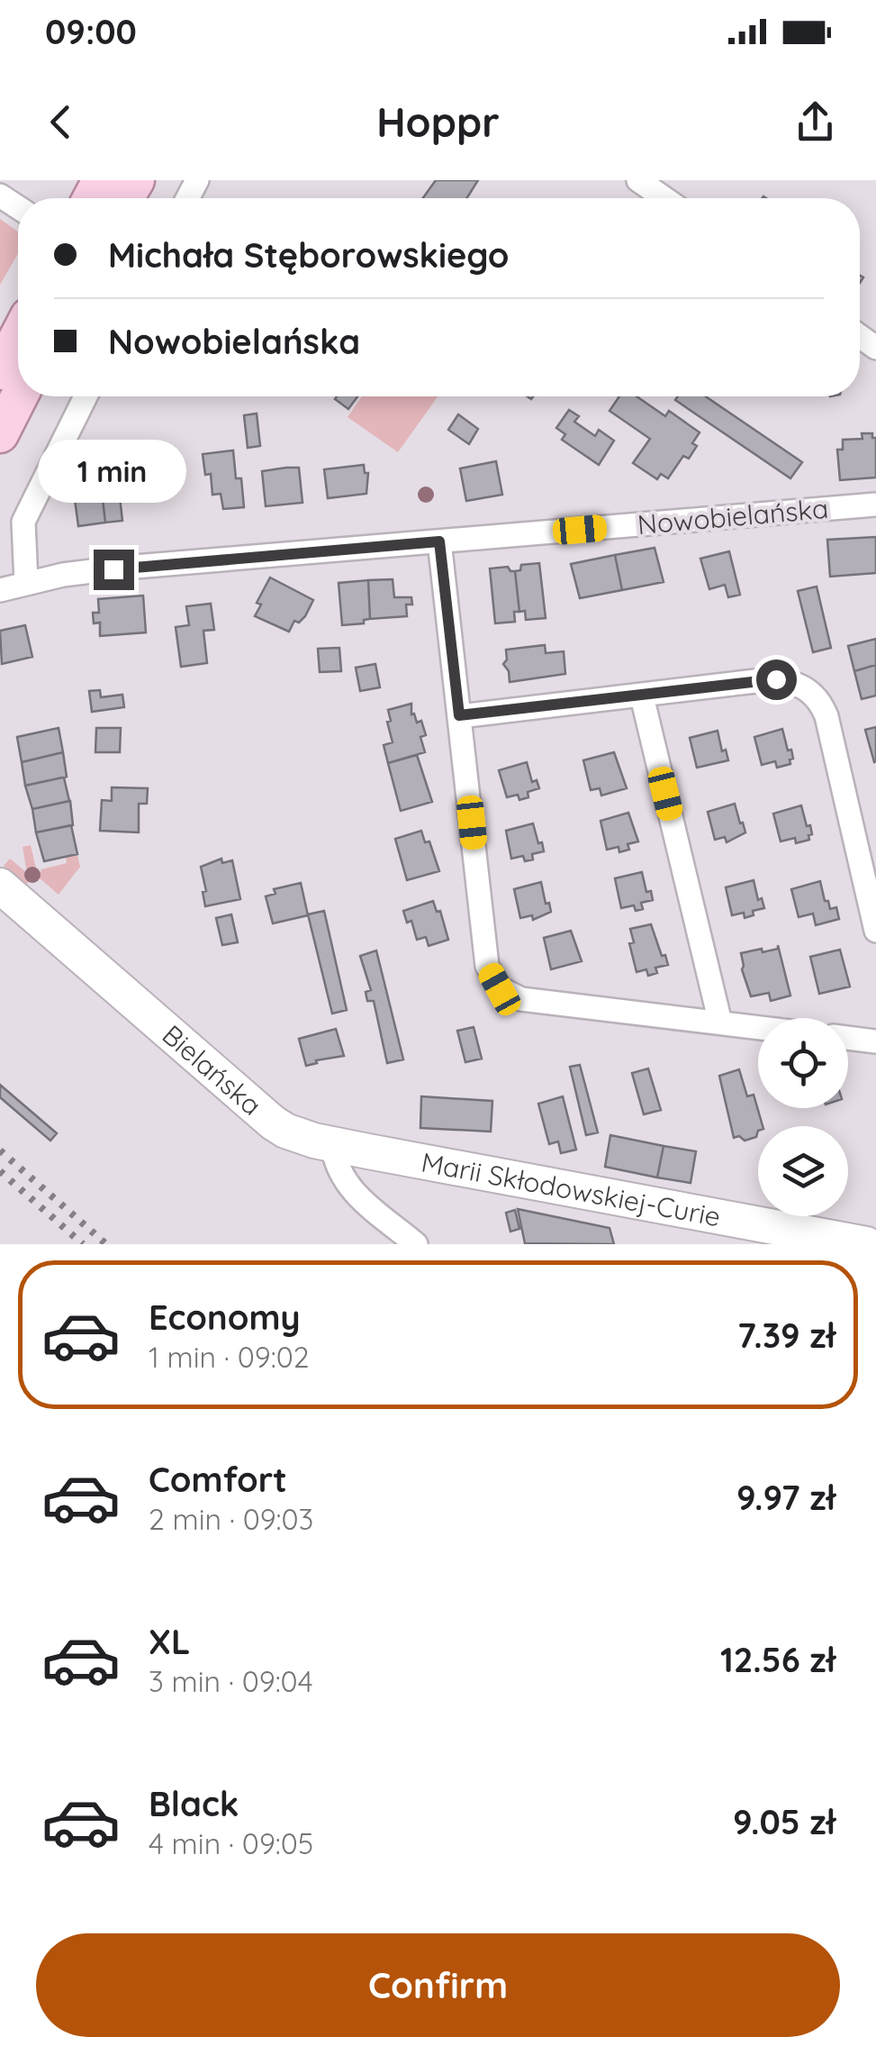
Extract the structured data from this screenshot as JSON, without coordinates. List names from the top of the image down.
{
  "streets": {
    "street": ["Nowobielańska", "Bielańska", "Marii Skłodowskiej-Curie"]
  },
  "crossings": [
    ["Bielańska", "Marii Skłodowskiej-Curie"]
  ],
  "page": {
    "status": "09:00",
    "header": "Hoppr",
    "banner": ["Michała Stęborowskiego", "Nowobielańska"],
    "bubble": "1 min",
    "list": [
      {
        "name": "Economy",
        "note": "1 min · 09:02",
        "value": "7.39 zł"
      },
      {
        "name": "Comfort",
        "note": "2 min · 09:03",
        "value": "9.97 zł"
      },
      {
        "name": "XL",
        "note": "3 min · 09:04",
        "value": "12.56 zł"
      },
      {
        "name": "Black",
        "note": "4 min · 09:05",
        "value": "9.05 zł"
      }
    ],
    "buttons": "Confirm"
  }
}
